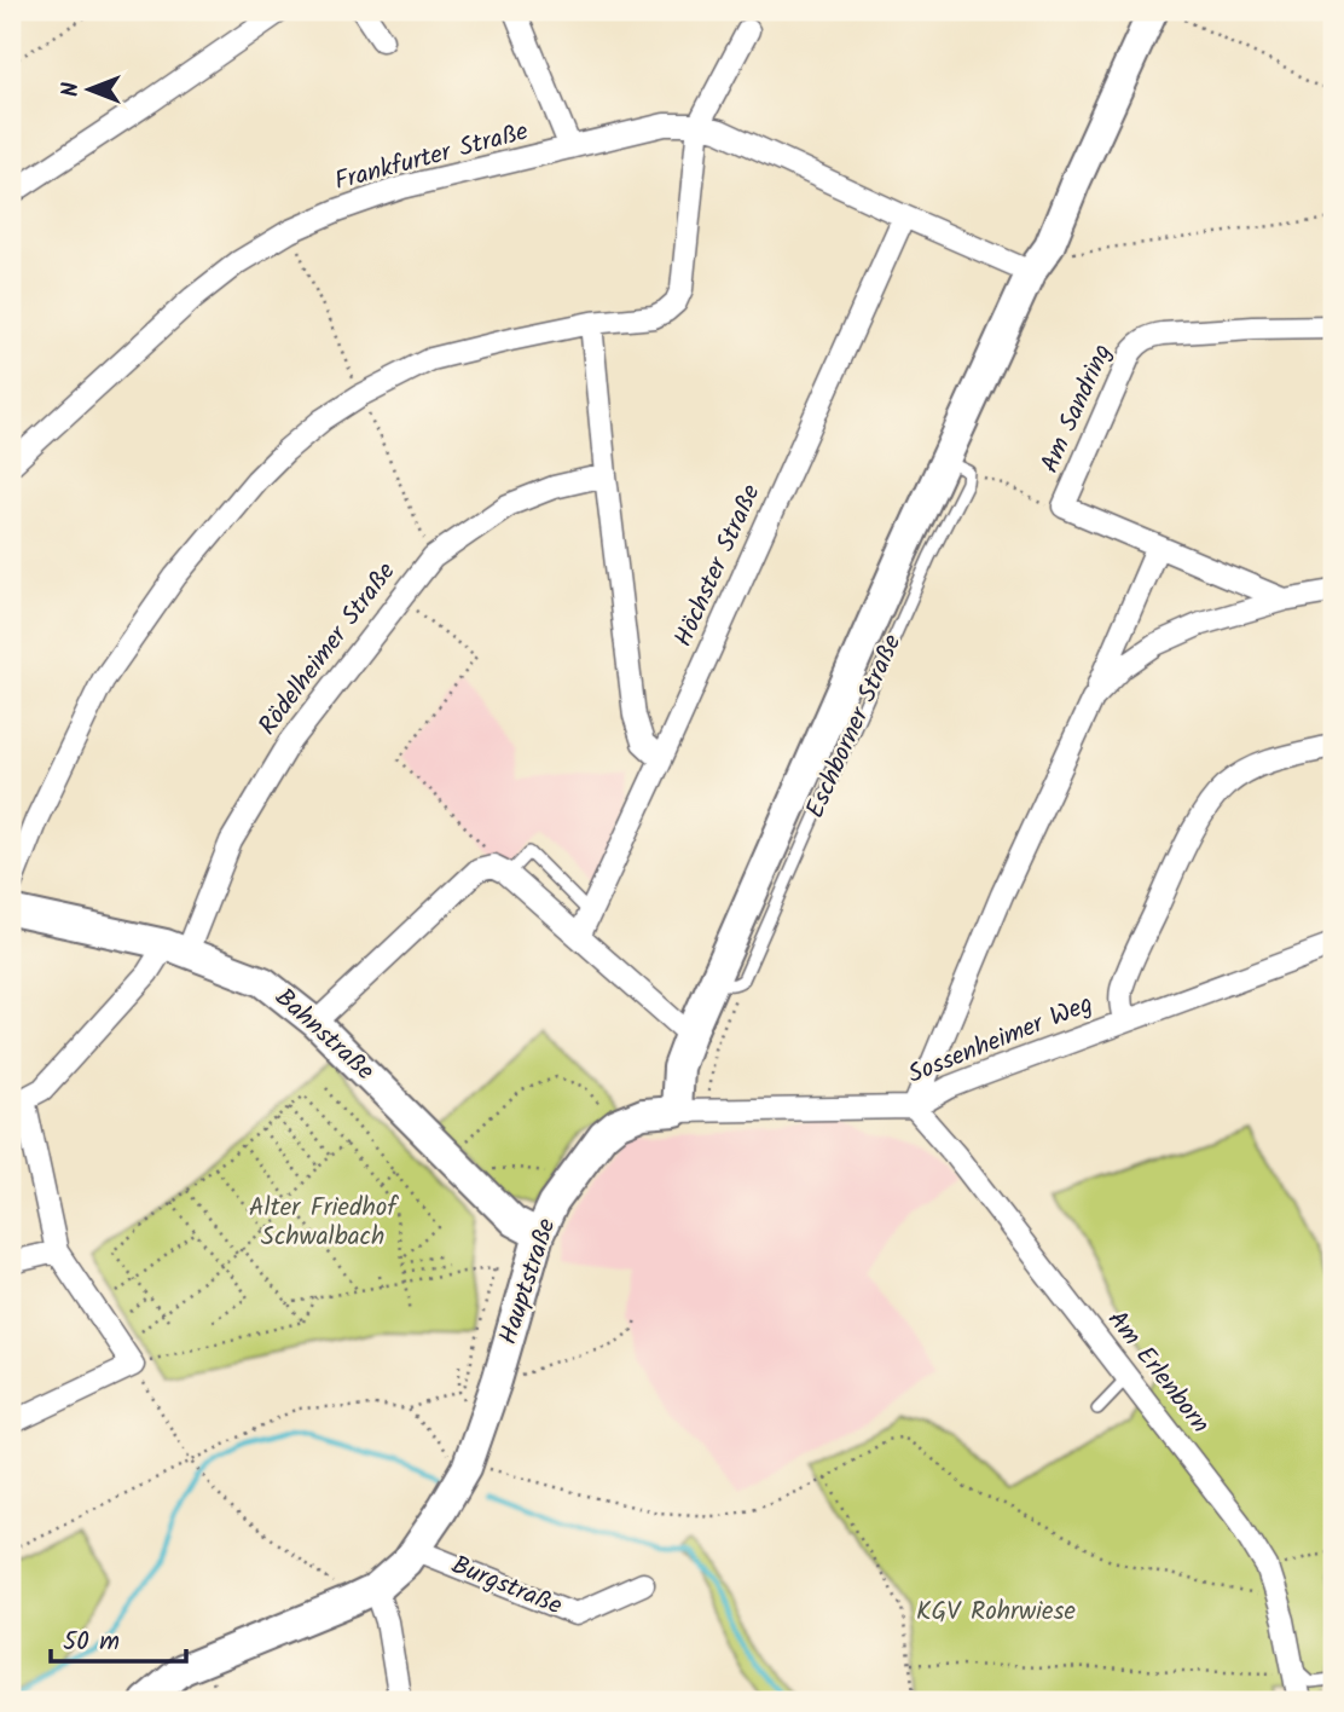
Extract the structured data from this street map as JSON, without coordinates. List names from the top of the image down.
{
  "streets": {
    "street": [
      "Frankfurter Straße",
      "Am Sandring",
      "Höchster Straße",
      "Rödelheimer Straße",
      "Eschborner Straße",
      "Bahnstraße",
      "Sossenheimer Weg",
      "Hauptstraße",
      "Am Erlenborn",
      "Burgstraße"
    ]
  },
  "crossings": [
    ["Frankfurter Straße", "Höchster Straße"],
    ["Frankfurter Straße", "Eschborner Straße"],
    ["Rödelheimer Straße", "Bahnstraße"],
    ["Eschborner Straße", "Sossenheimer Weg"],
    ["Eschborner Straße", "Hauptstraße"],
    ["Bahnstraße", "Hauptstraße"],
    ["Sossenheimer Weg", "Hauptstraße"],
    ["Sossenheimer Weg", "Am Erlenborn"],
    ["Hauptstraße", "Burgstraße"]
  ],
  "parks": ["Alter Friedhof Schwalbach", "KGV Rohrwiese"],
  "scale_bar": "50 m",
  "north": "left"
}
